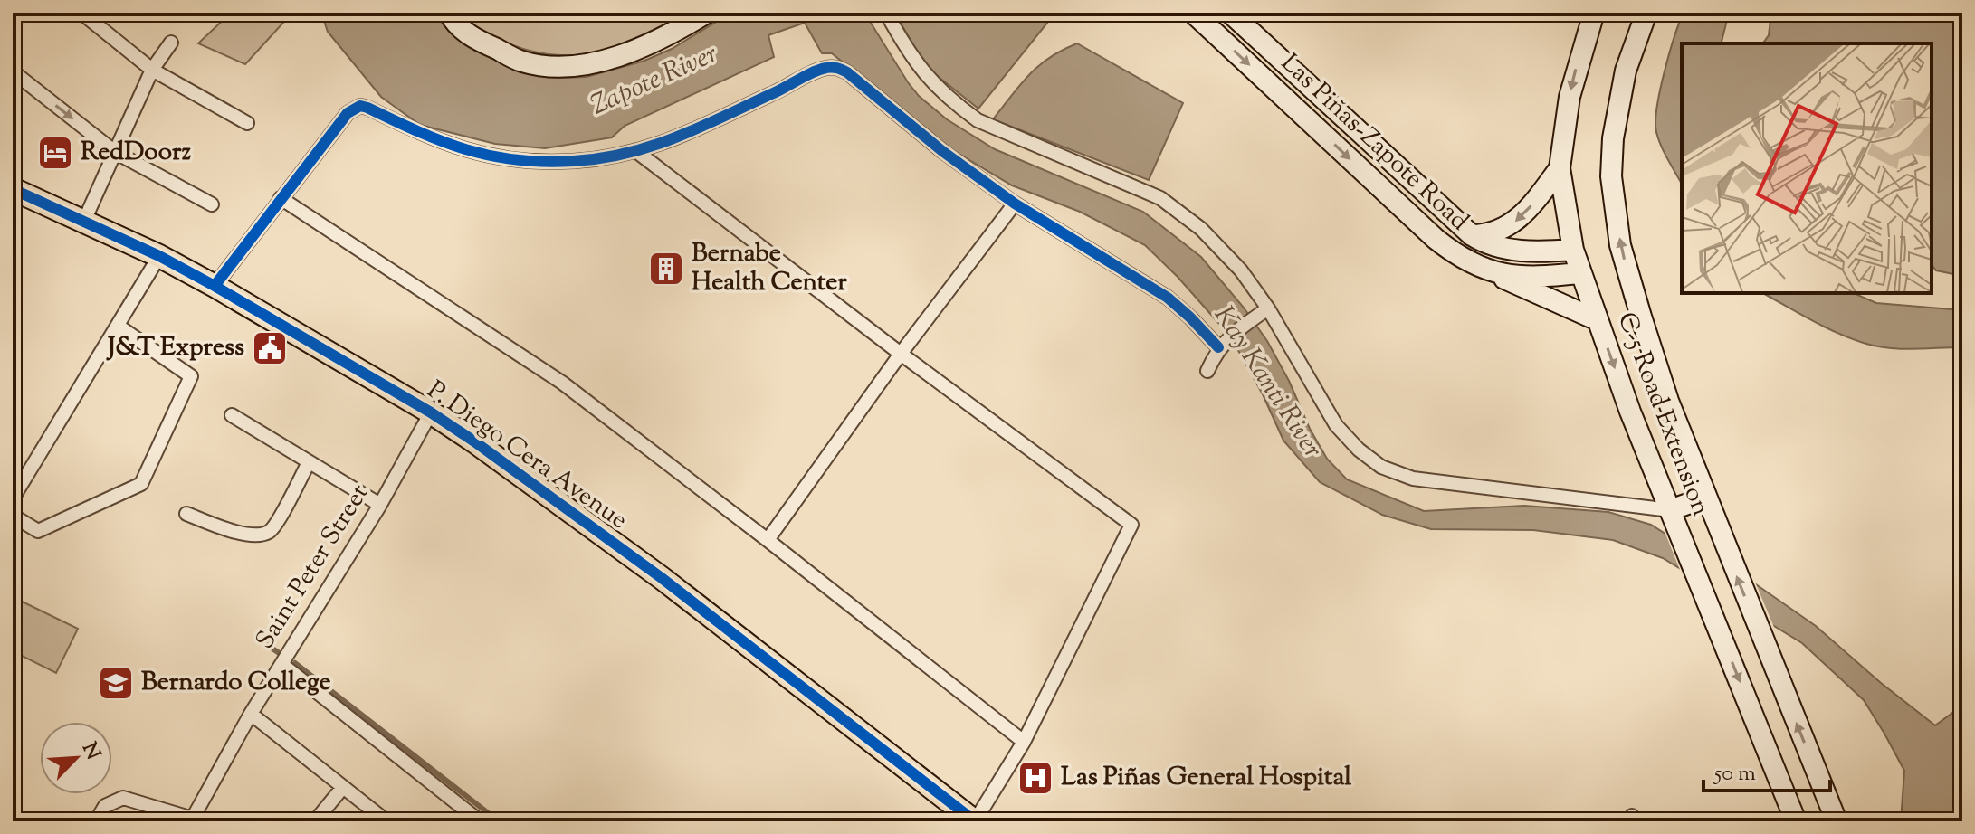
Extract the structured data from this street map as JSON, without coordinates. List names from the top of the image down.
{
  "streets": {
    "main road": ["Las Piñas-Zapote Road", "C-5 Road Extension", "P. Diego Cera Avenue"],
    "street": ["Saint Peter Street"]
  },
  "crossings": [
    ["Las Piñas-Zapote Road", "C-5 Road Extension"],
    ["P. Diego Cera Avenue", "Saint Peter Street"]
  ],
  "water": ["Zapote River", "Kay Kanti River"],
  "places": {
    "hotel": ["RedDoorz"],
    "building": ["Bernabe Health Center"],
    "public building": ["J&T Express"],
    "school or university": ["Bernardo College"],
    "hospital": ["Las Piñas General Hospital"]
  },
  "scale_bar": "50 m",
  "north": "top right"
}
